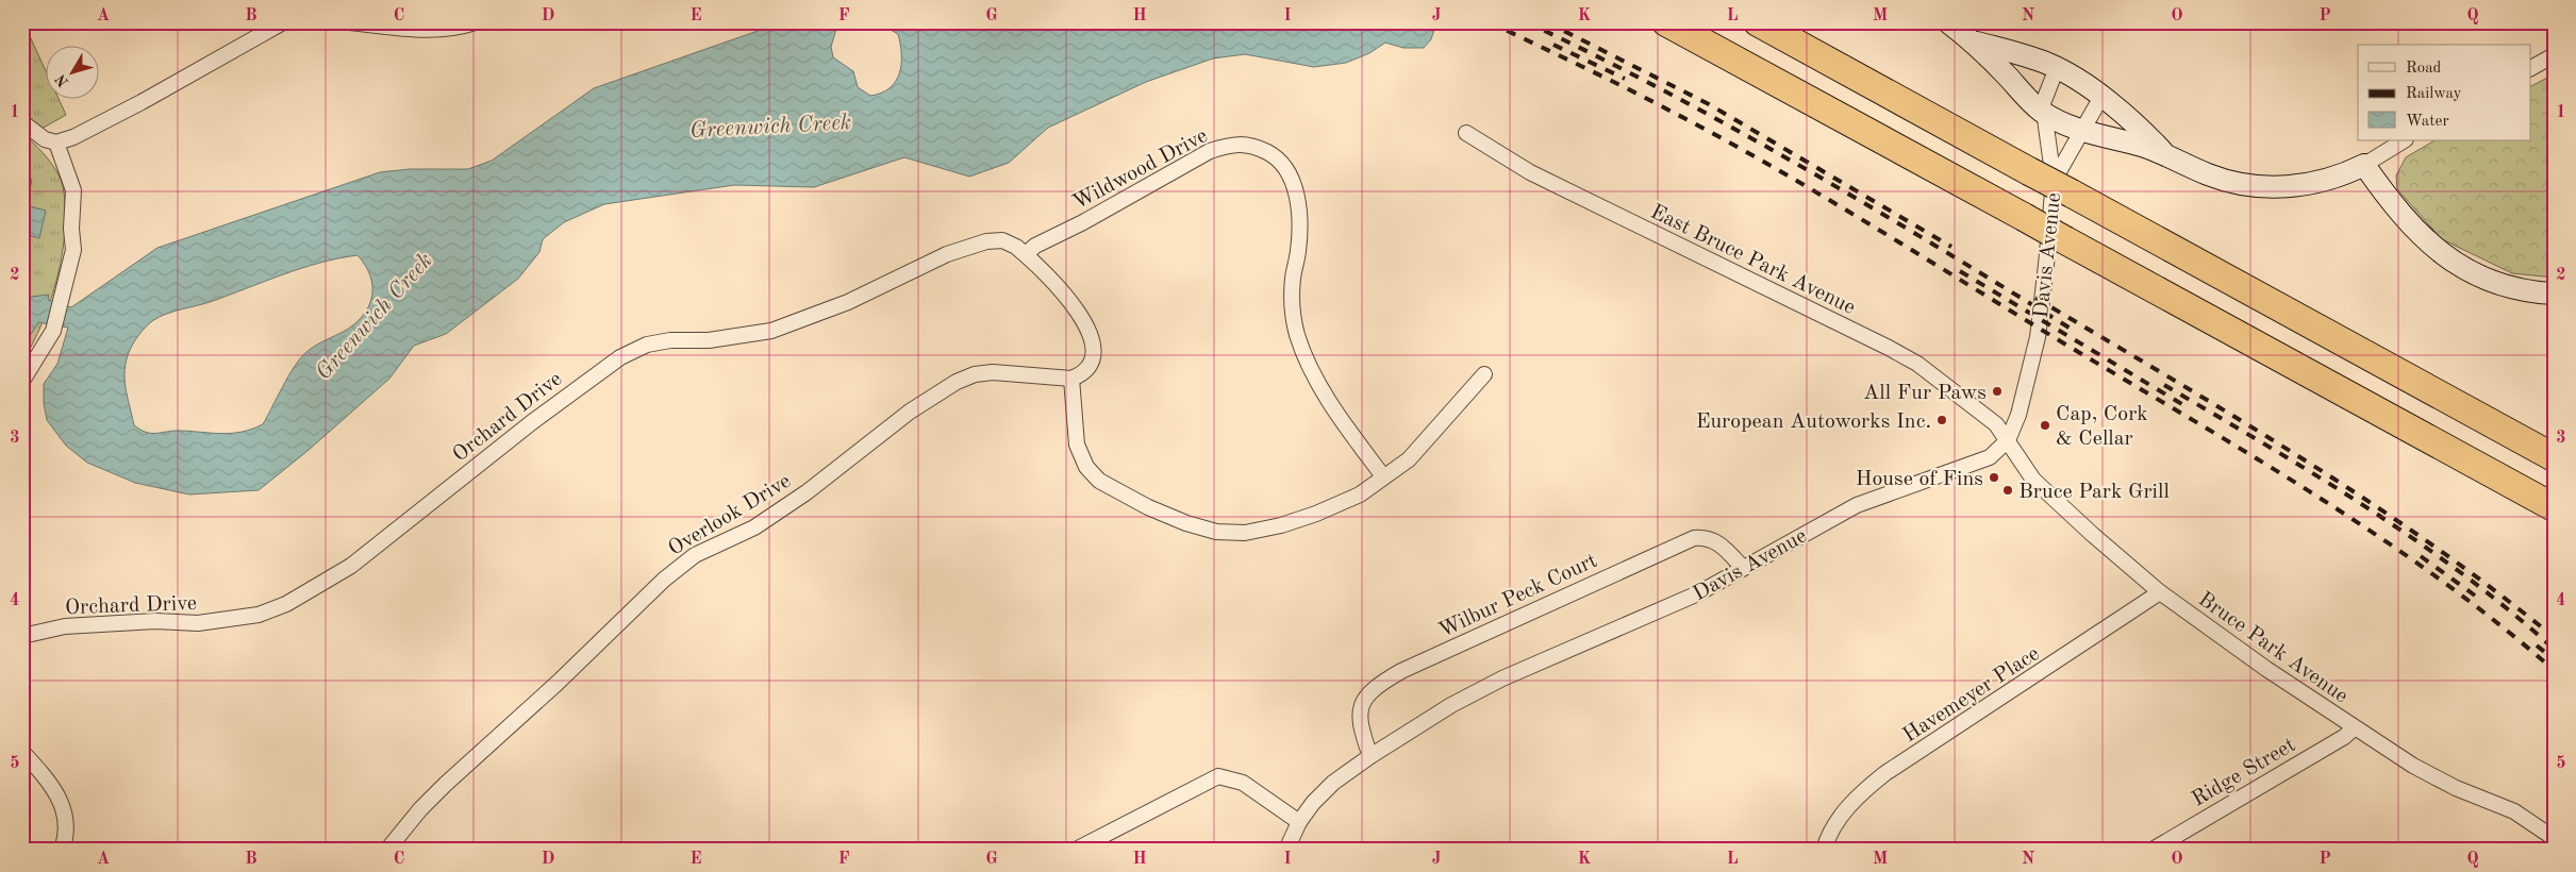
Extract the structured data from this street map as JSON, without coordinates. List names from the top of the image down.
{
  "streets": {
    "street": [
      "Wildwood Drive",
      "Davis Avenue",
      "East Bruce Park Avenue",
      "Orchard Drive",
      "Overlook Drive",
      "Wilbur Peck Court",
      "Bruce Park Avenue",
      "Havemeyer Place",
      "Ridge Street"
    ]
  },
  "crossings": [
    ["Wildwood Drive", "Orchard Drive"],
    ["Davis Avenue", "East Bruce Park Avenue"],
    ["Davis Avenue", "Wilbur Peck Court"],
    ["Davis Avenue", "Bruce Park Avenue"],
    ["East Bruce Park Avenue", "Bruce Park Avenue"],
    ["Bruce Park Avenue", "Havemeyer Place"],
    ["Bruce Park Avenue", "Ridge Street"]
  ],
  "water": ["Greenwich Creek"],
  "places": [
    "All Fur Paws",
    "European Autoworks Inc.",
    "Cap, Cork & Cellar",
    "House of Fins",
    "Bruce Park Grill"
  ],
  "legend": ["Road", "Railway", "Water"],
  "north": "bottom left",
  "grid": {
    "columns": [
      "A",
      "B",
      "C",
      "D",
      "E",
      "F",
      "G",
      "H",
      "I",
      "J",
      "K",
      "L",
      "M",
      "N",
      "O",
      "P",
      "Q"
    ],
    "rows": [
      "1",
      "2",
      "3",
      "4",
      "5"
    ]
  }
}
